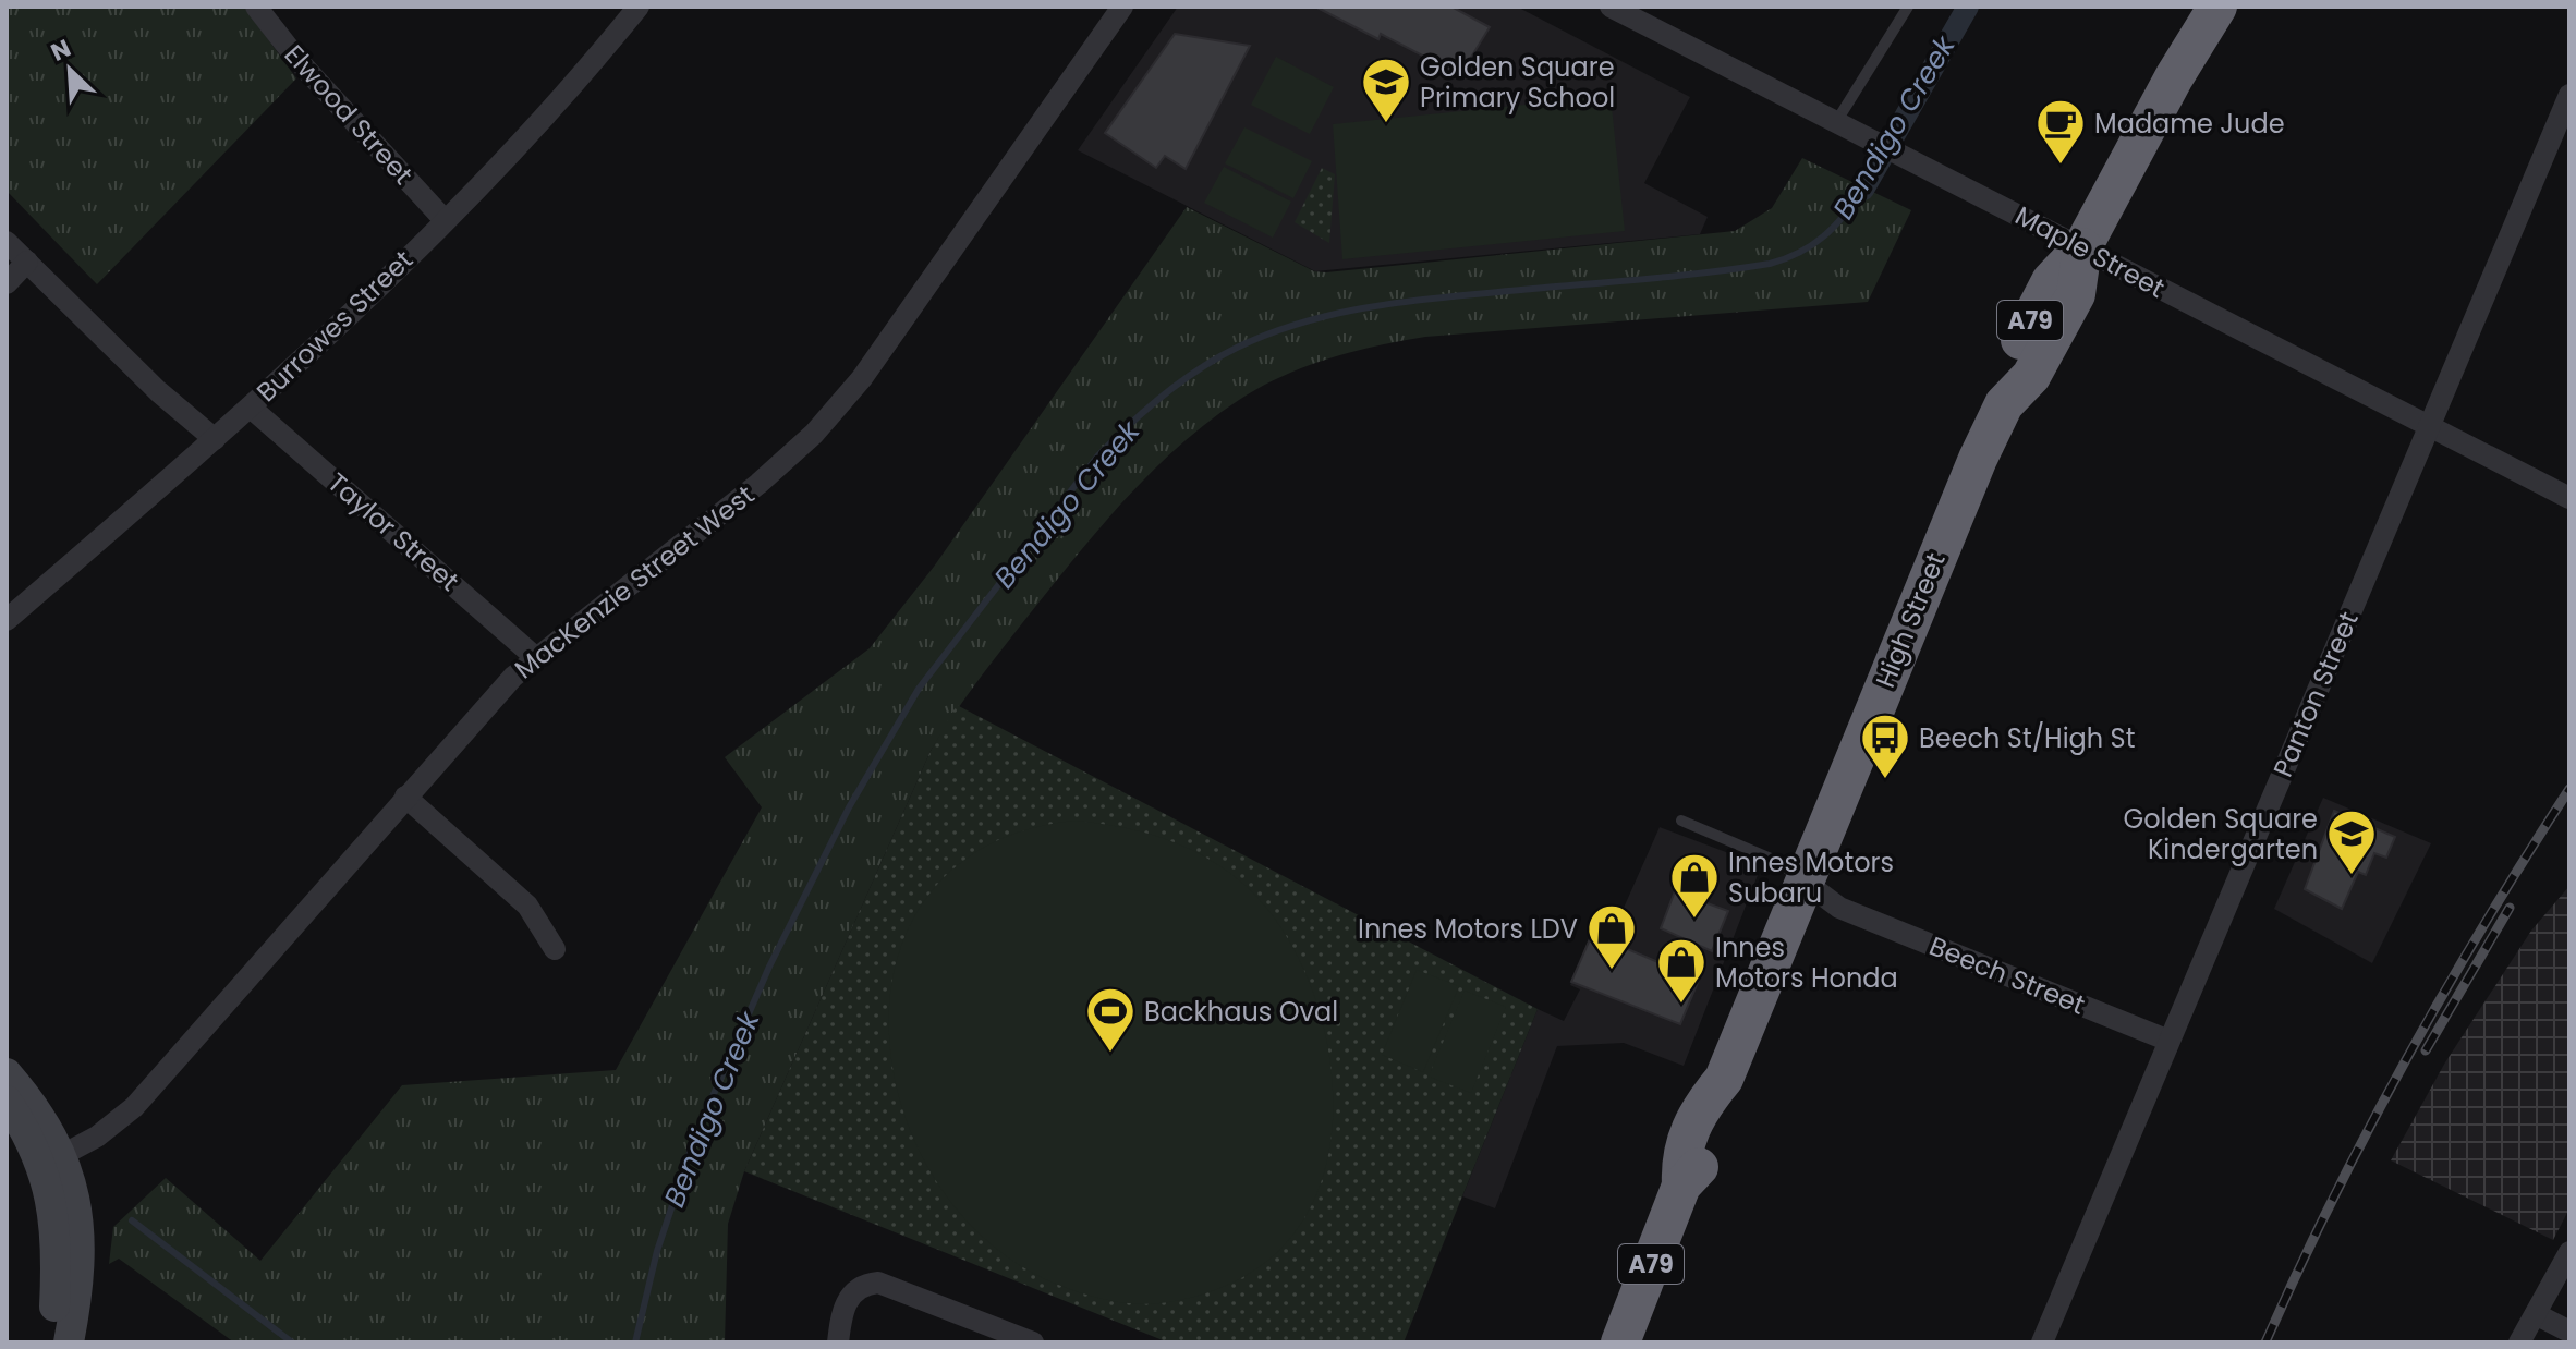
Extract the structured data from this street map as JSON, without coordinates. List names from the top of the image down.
{
  "streets": {
    "highway": ["A79", "High Street"],
    "street": [
      "Elwood Street",
      "Maple Street",
      "Burrowes Street",
      "Taylor Street",
      "MacKenzie Street West",
      "Panton Street",
      "Beech Street"
    ]
  },
  "crossings": [
    ["Elwood Street", "Burrowes Street"],
    ["Maple Street", "High Street"],
    ["Maple Street", "Panton Street"],
    ["Burrowes Street", "Taylor Street"],
    ["Taylor Street", "MacKenzie Street West"],
    ["High Street", "Beech Street"],
    ["Panton Street", "Beech Street"]
  ],
  "water": ["Bendigo Creek"],
  "places": {
    "school or university": ["Golden Square Primary School", "Golden Square Kindergarten"],
    "cafe": ["Madame Jude"],
    "bus stop": ["Beech St/High St"],
    "shop": ["Innes Motors Subaru", "Innes Motors LDV", "Innes Motors Honda"],
    "sports": ["Backhaus Oval"]
  },
  "north": "top left"
}
